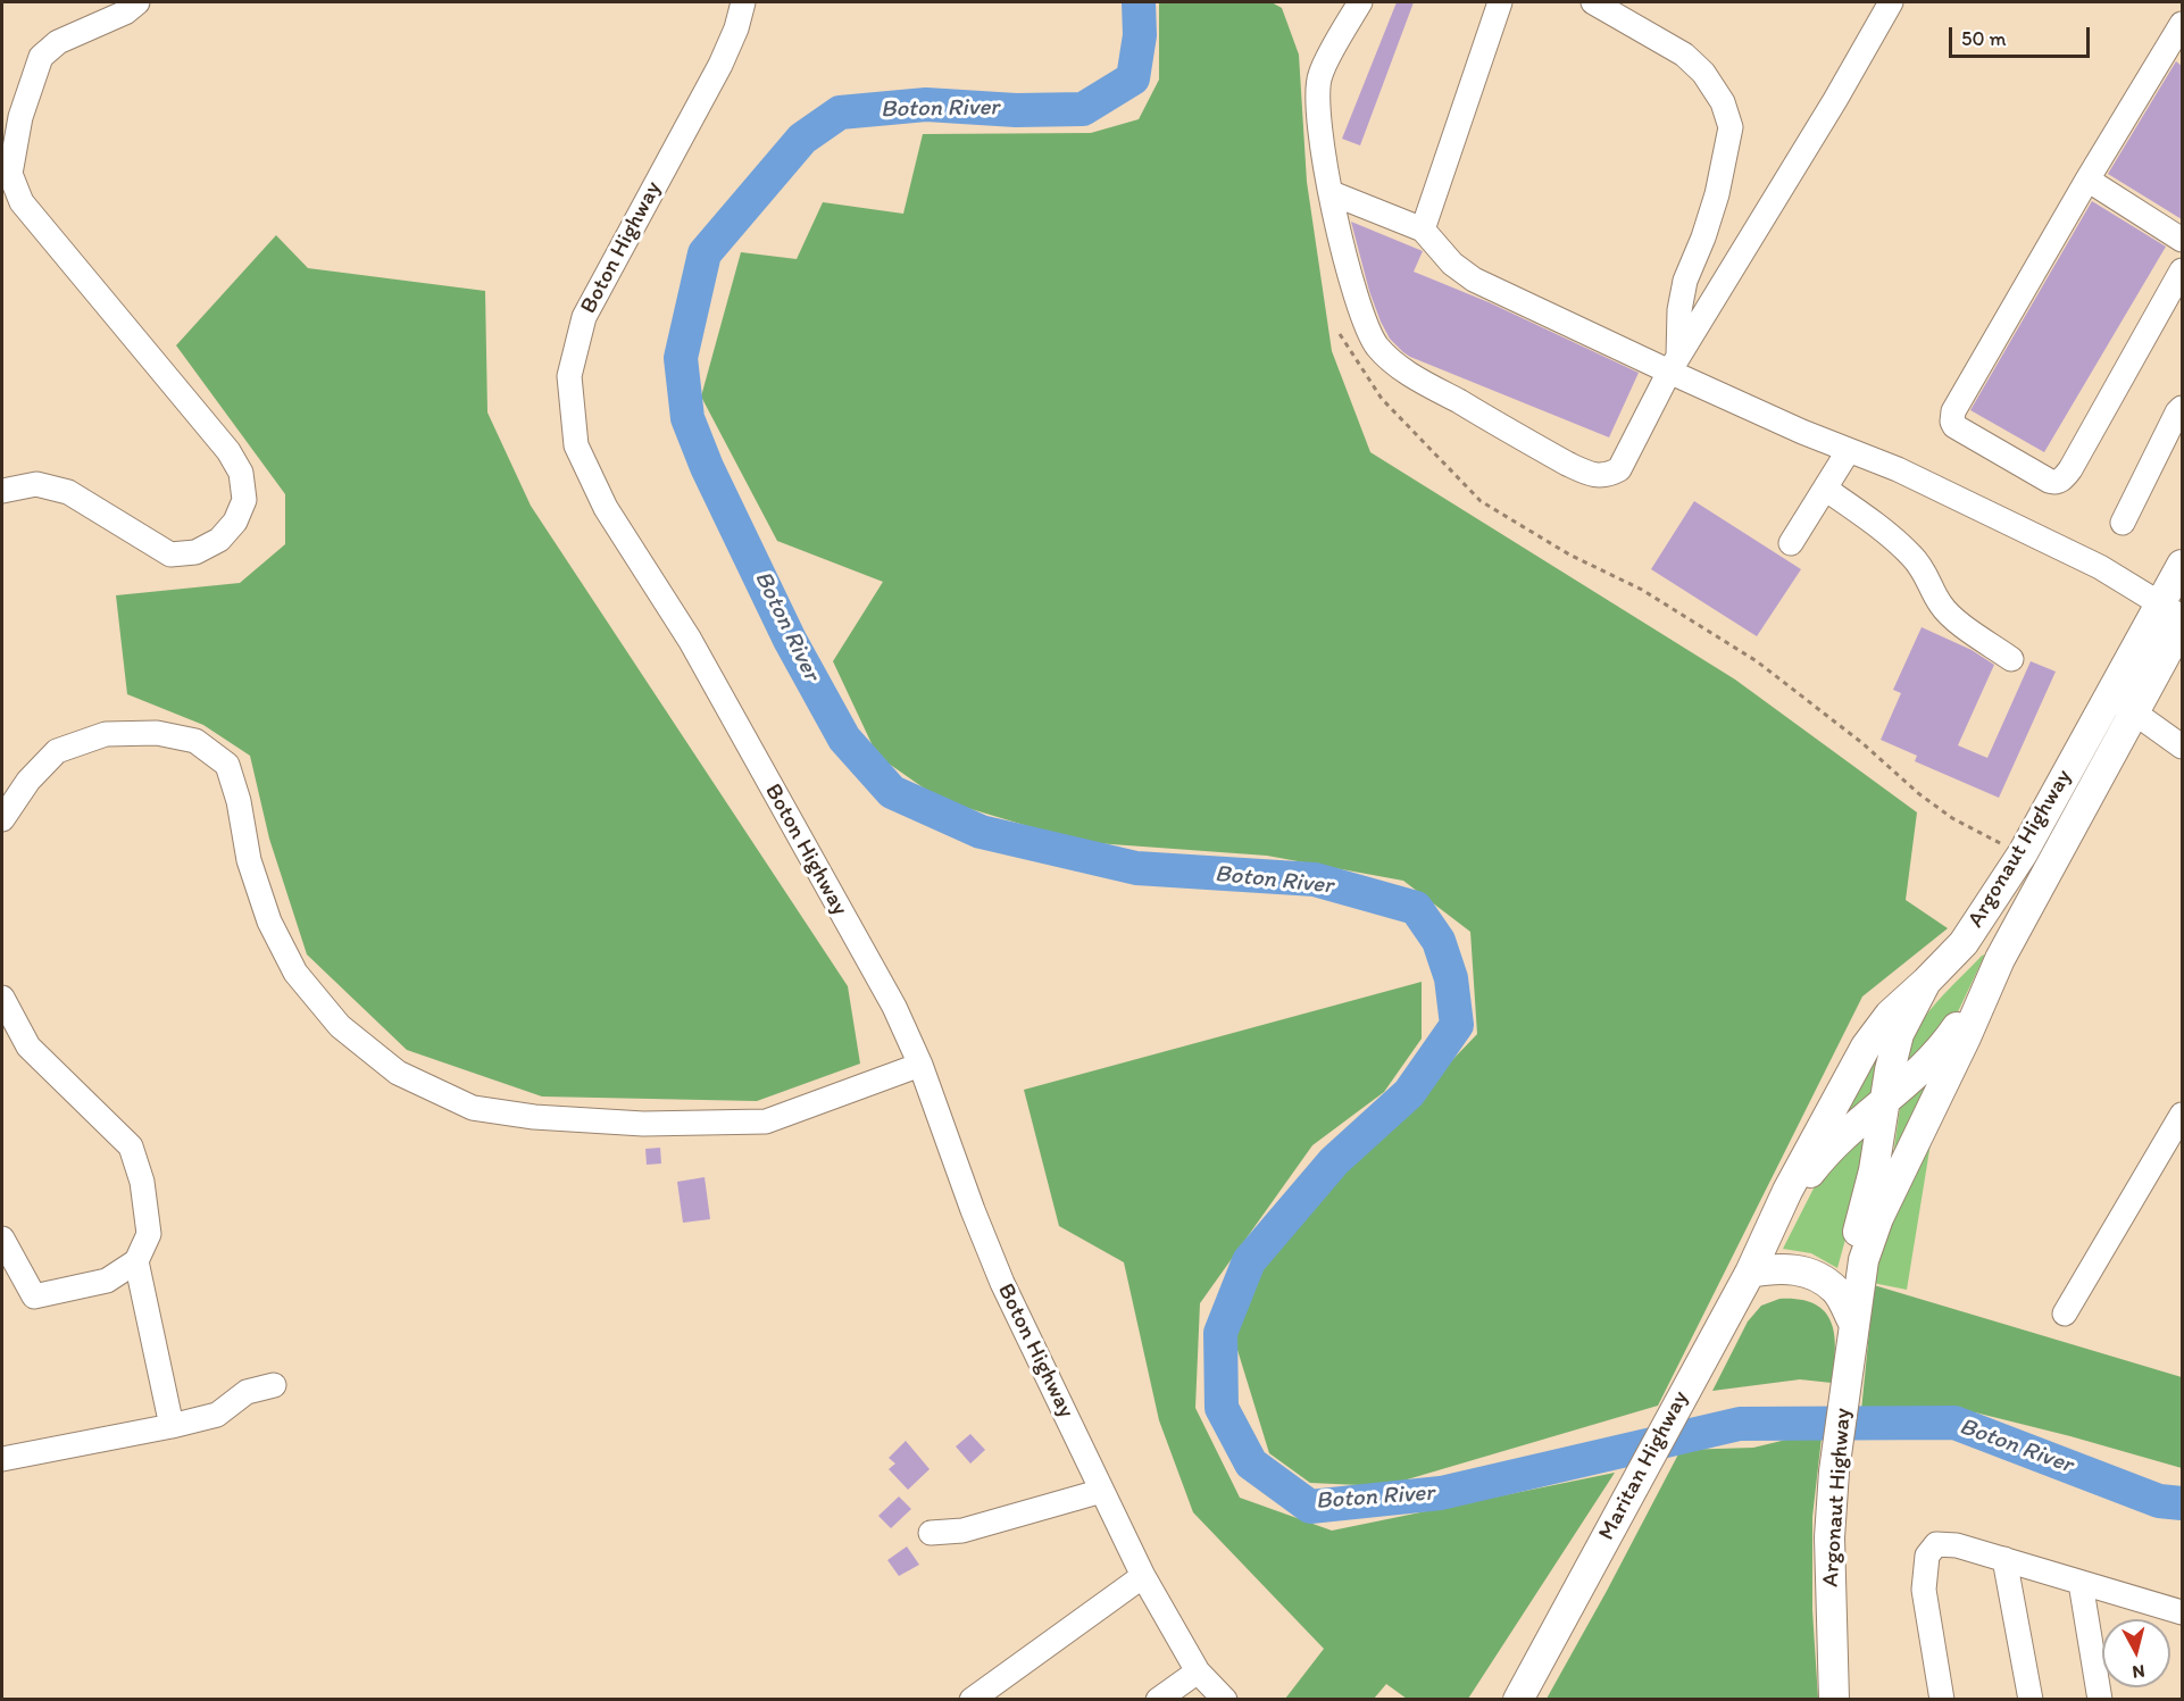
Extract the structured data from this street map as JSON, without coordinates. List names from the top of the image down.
{
  "streets": {
    "main road": ["Argonaut Highway", "Maritan Highway"],
    "street": ["Boton Highway"]
  },
  "crossings": [
    ["Argonaut Highway", "Maritan Highway"]
  ],
  "water": ["Boton River"],
  "scale_bar": "50 m",
  "north": "bottom"
}
